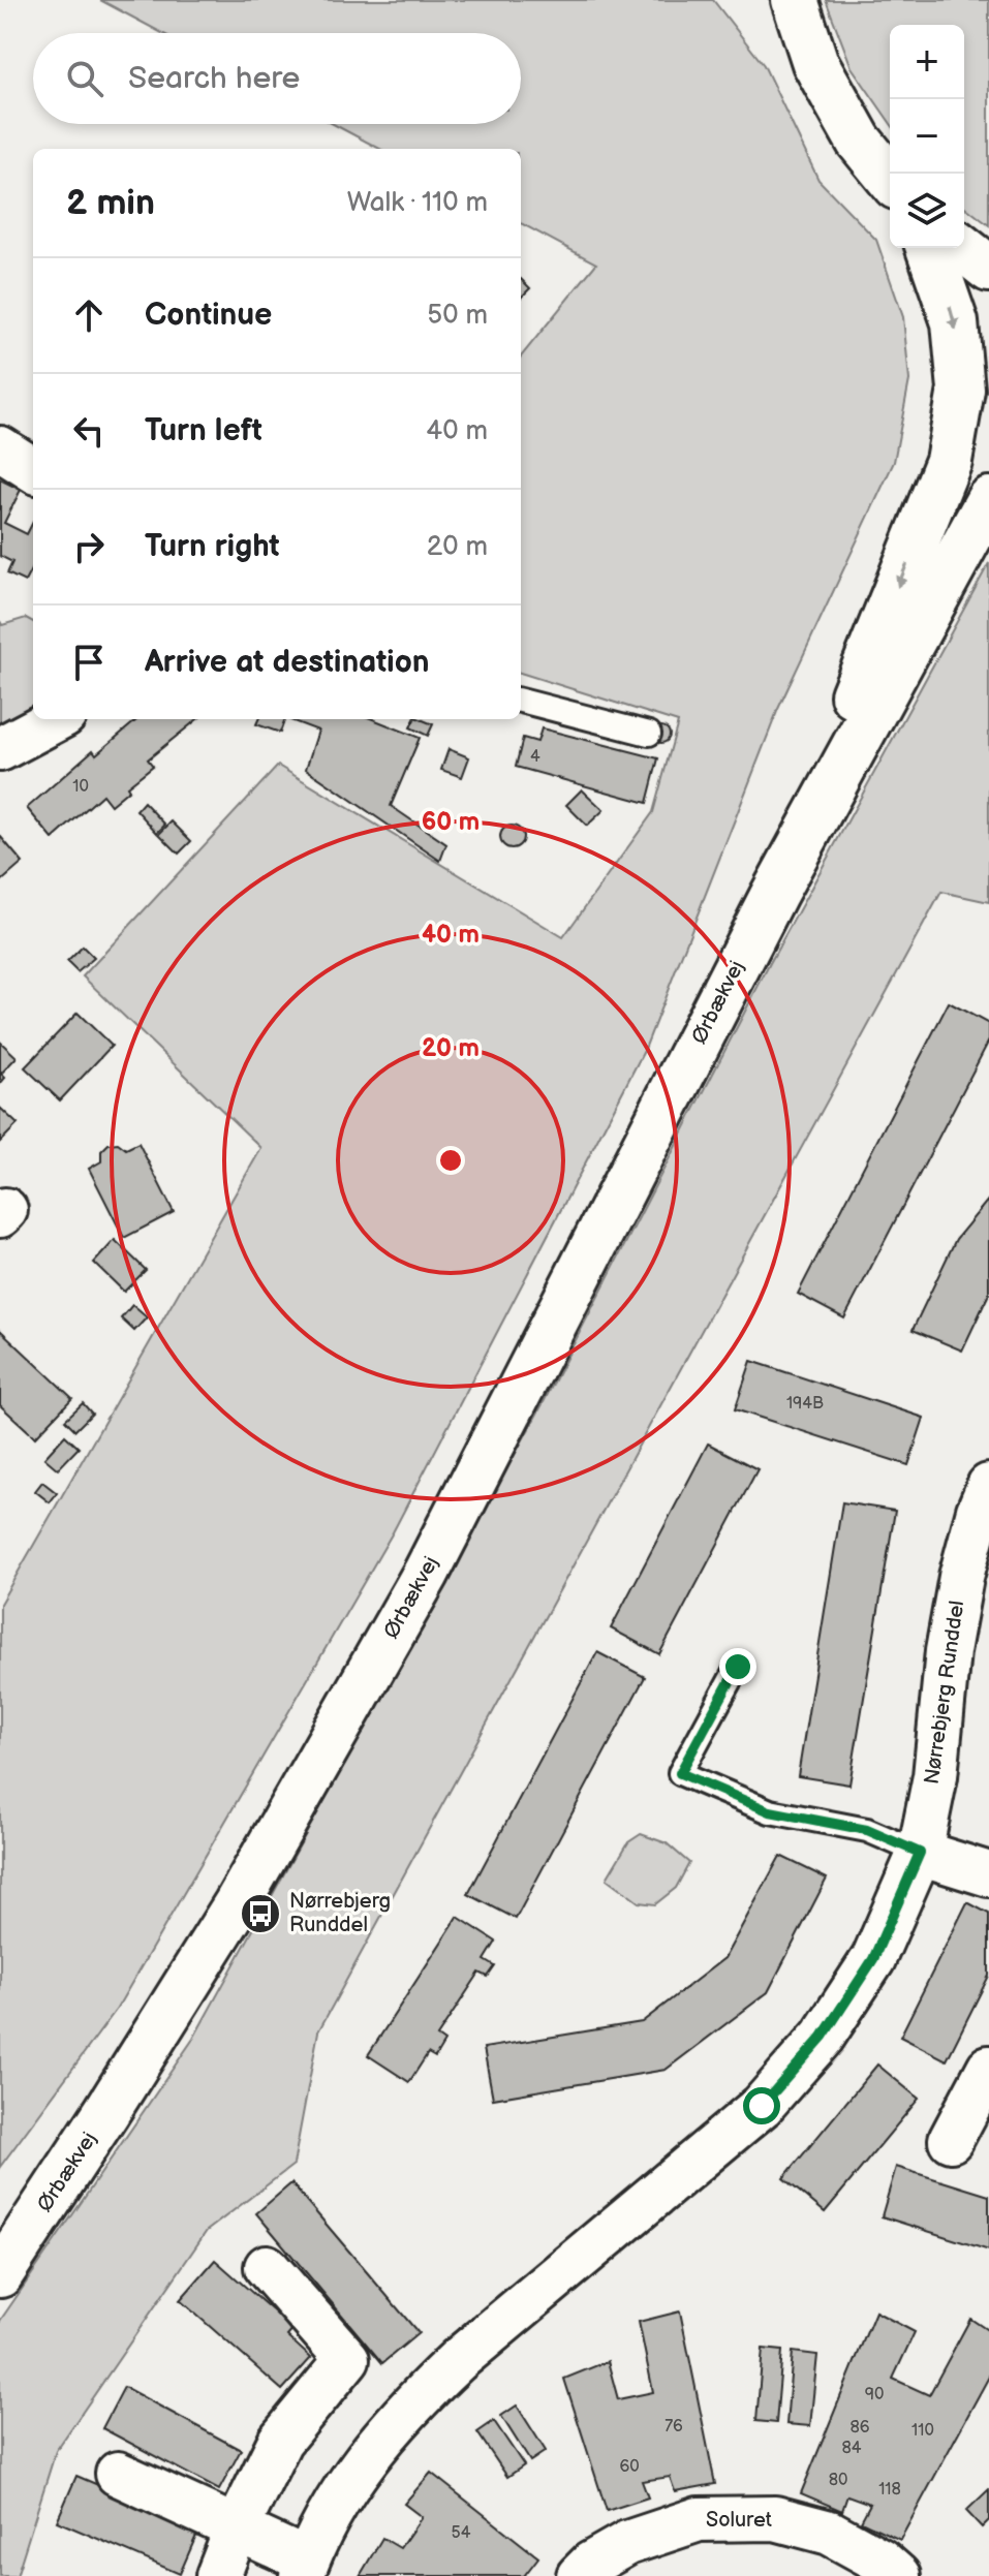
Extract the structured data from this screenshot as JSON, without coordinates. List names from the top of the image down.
{
  "streets": {
    "main road": ["Ørbækvej"],
    "street": ["Nørrebjerg Runddel", "Soluret"]
  },
  "places": {
    "bus stop": ["Nørrebjerg Runddel"]
  },
  "house_numbers": [
    "4",
    "10",
    "194B",
    "90",
    "76",
    "86",
    "110",
    "84",
    "60",
    "80",
    "118",
    "54"
  ],
  "page": {
    "map_buttons": ["+", "−"],
    "search": "Search here",
    "heading": ["2 min", "Walk · 110 m"],
    "list": [
      ["Continue", "50 m"],
      ["Turn left", "40 m"],
      ["Turn right", "20 m"],
      "Arrive at destination"
    ]
  },
  "rings": ["60 m", "40 m", "20 m"]
}
